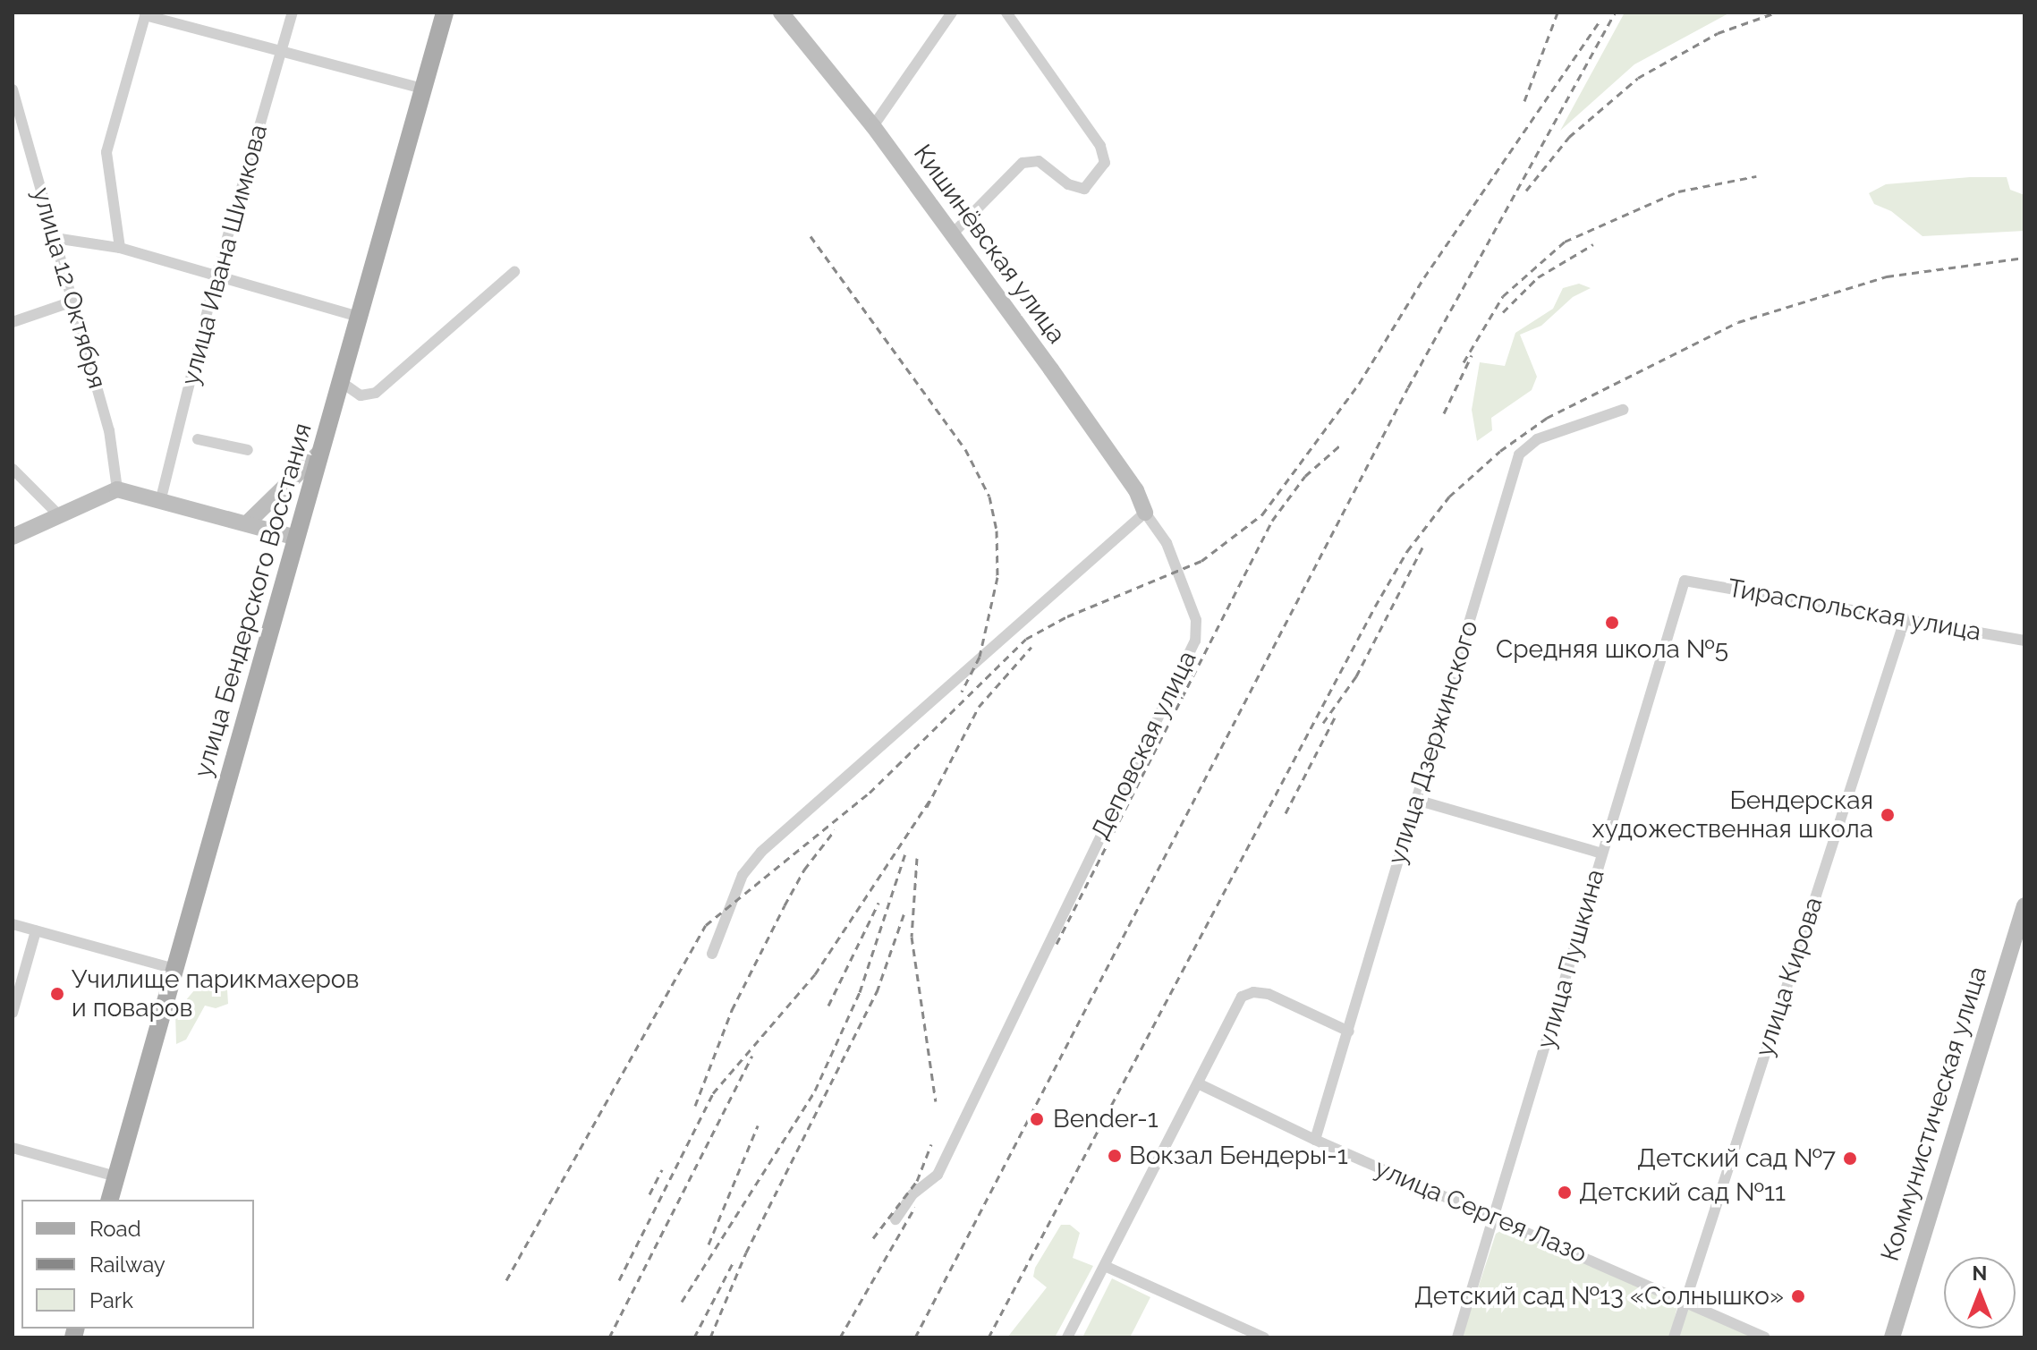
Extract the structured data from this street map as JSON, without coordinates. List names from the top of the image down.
{
  "streets": {
    "main road": ["улица Бендерского Восстания"],
    "street": [
      "Кишинёвская улица",
      "улица Ивана Шимкова",
      "улица 12 Октября",
      "Тираспольская улица",
      "улица Дзержинского",
      "Деповская улица",
      "улица Пушкина",
      "улица Кирова",
      "Коммунистическая улица",
      "улица Сергея Лазо"
    ]
  },
  "crossings": [
    ["Кишинёвская улица", "Деповская улица"],
    ["Тираспольская улица", "улица Пушкина"],
    ["Тираспольская улица", "улица Кирова"],
    ["улица Дзержинского", "улица Сергея Лазо"],
    ["улица Пушкина", "улица Сергея Лазо"],
    ["улица Кирова", "улица Сергея Лазо"]
  ],
  "places": [
    "Средняя школа №5",
    "Бендерская художественная школа",
    "Училище парикмахеров и поваров",
    "Bender-1",
    "Вокзал Бендеры-1",
    "Детский сад №7",
    "Детский сад №11",
    "Детский сад №13 «Солнышко»"
  ],
  "legend": ["Road", "Railway", "Park"],
  "north": "top"
}
